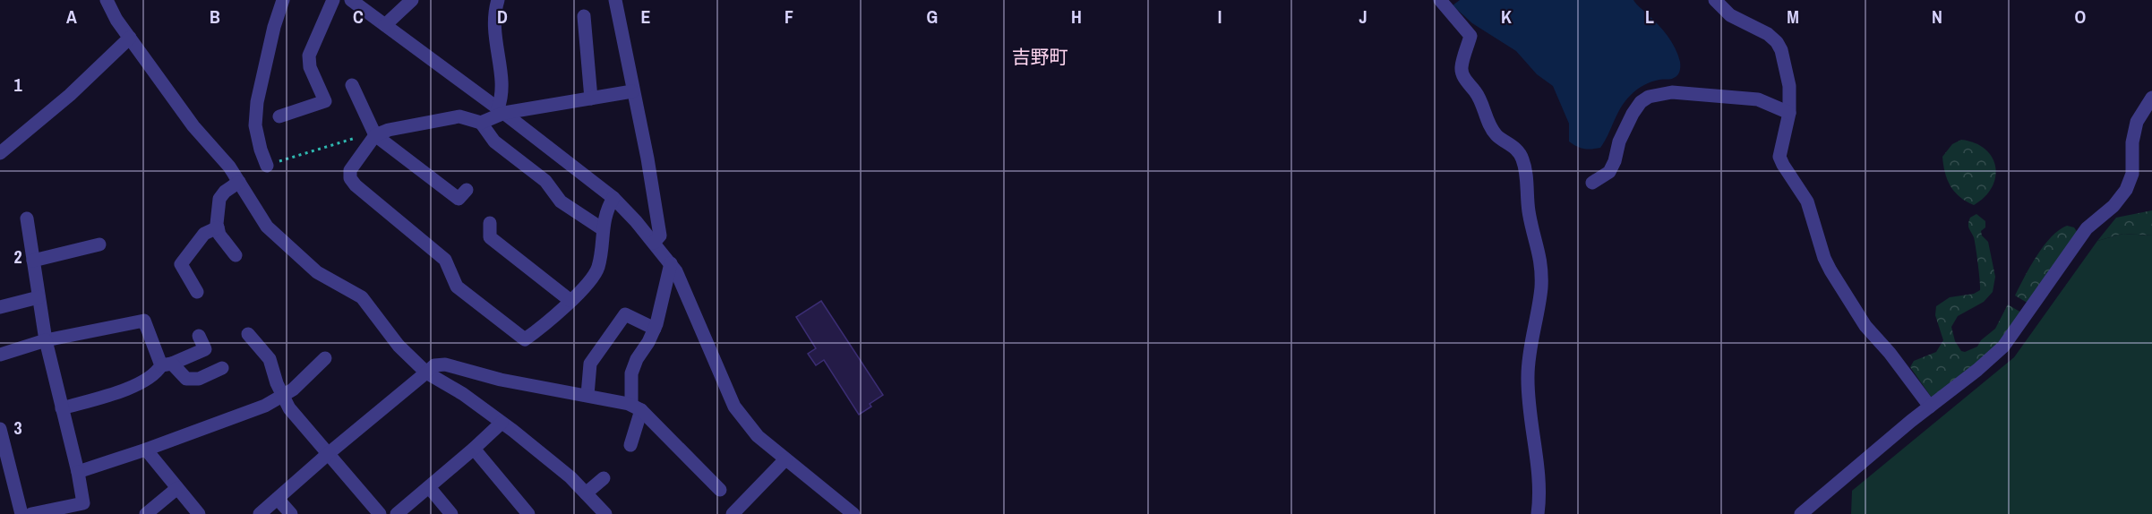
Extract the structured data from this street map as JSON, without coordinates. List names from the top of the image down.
{
  "districts": ["吉野町"],
  "grid": {
    "columns": [
      "A",
      "B",
      "C",
      "D",
      "E",
      "F",
      "G",
      "H",
      "I",
      "J",
      "K",
      "L",
      "M",
      "N",
      "O"
    ],
    "rows": ["1", "2", "3"]
  }
}
